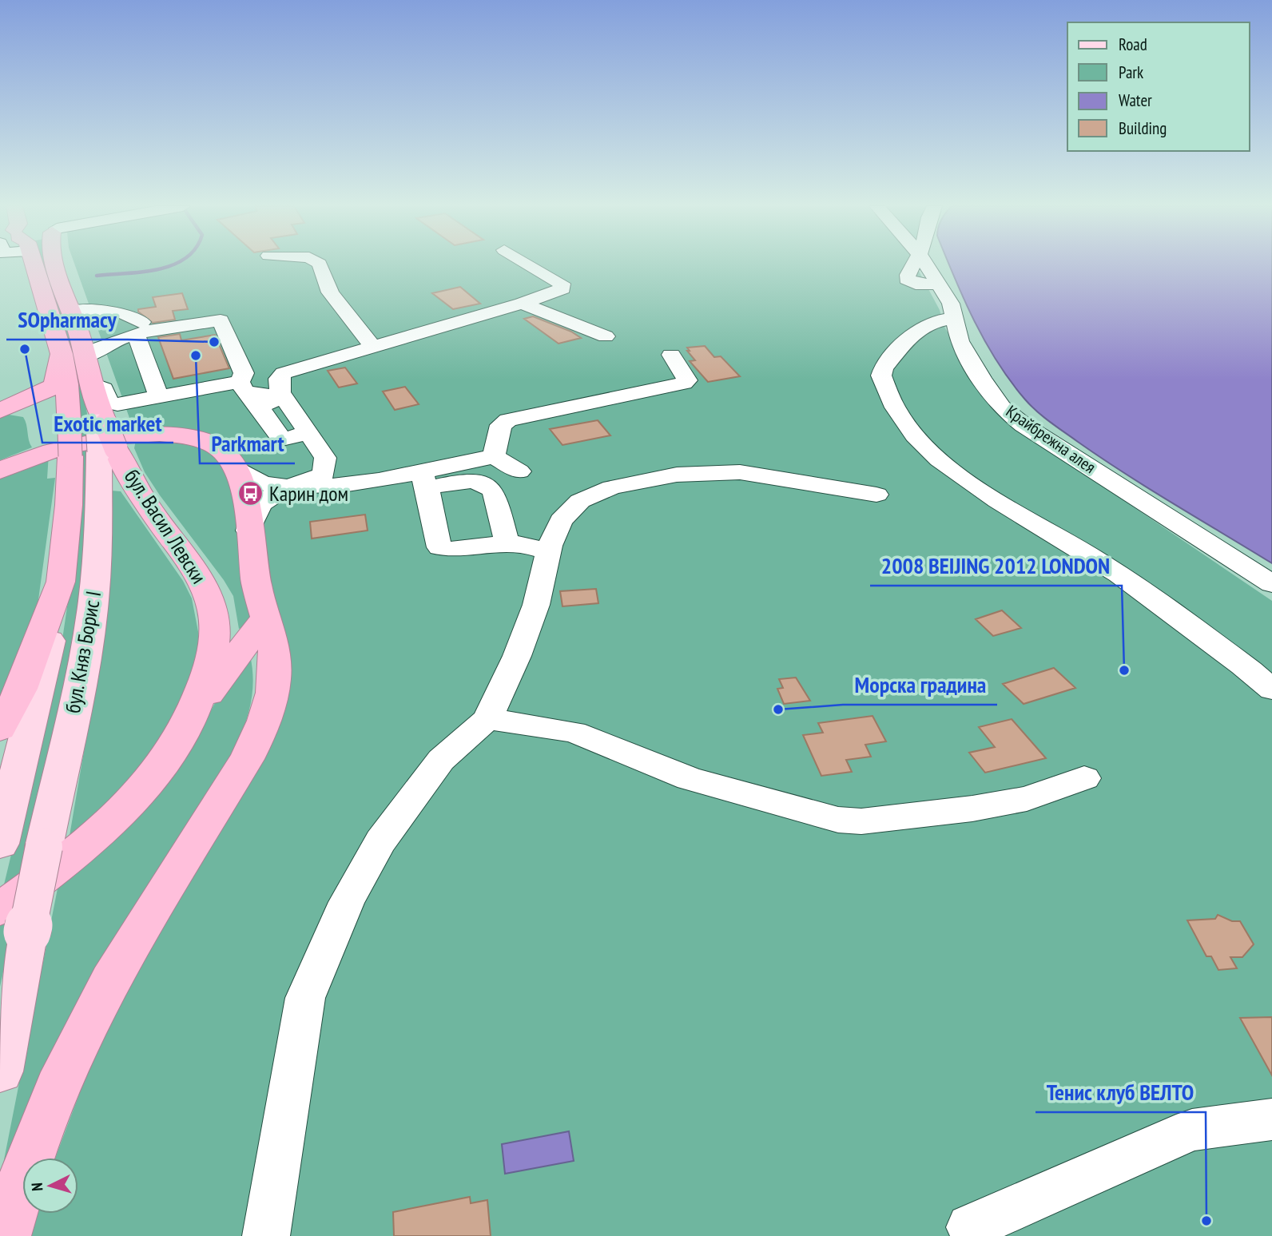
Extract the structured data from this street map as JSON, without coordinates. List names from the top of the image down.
{
  "streets": {
    "highway": ["бул. Васил Левски", "бул. Княз Борис I"],
    "street": ["Крайбрежна алея"]
  },
  "crossings": [
    ["бул. Васил Левски", "бул. Княз Борис I"]
  ],
  "places": {
    "other": [
      "SOpharmacy",
      "Exotic market",
      "Parkmart",
      "2008 BEIJING 2012 LONDON",
      "Морска градина",
      "Тенис клуб ВЕЛТО"
    ],
    "bus stop": ["Карин дом"]
  },
  "legend": [
    "Road",
    "Park",
    "Water",
    "Building"
  ],
  "north": "left"
}
